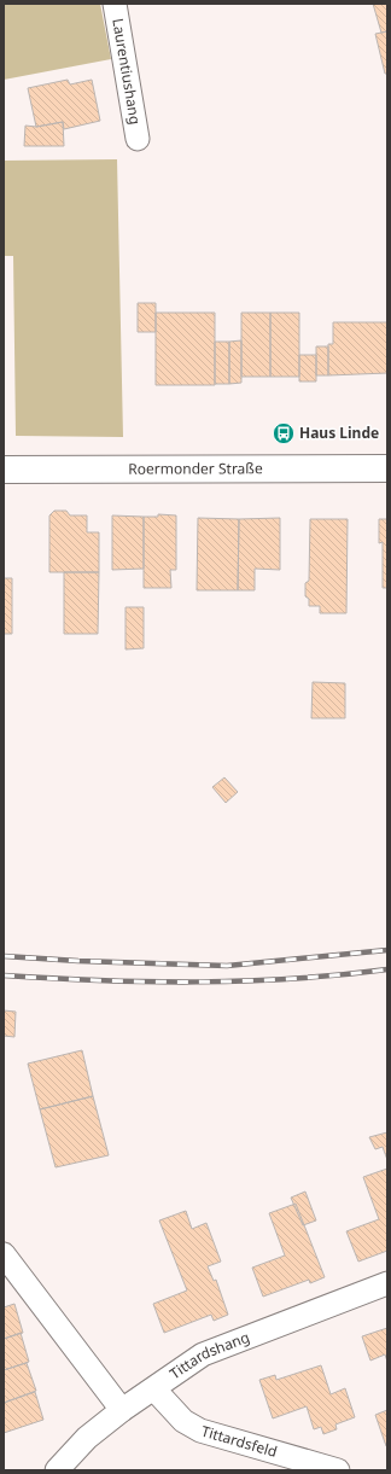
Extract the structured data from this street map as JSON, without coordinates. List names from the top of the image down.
{
  "streets": {
    "main road": ["Roermonder Straße"],
    "street": ["Laurentiushang", "Tittardshang", "Tittardsfeld"]
  },
  "crossings": [
    ["Tittardshang", "Tittardsfeld"]
  ],
  "places": {
    "bus stop": ["Haus Linde"]
  }
}
